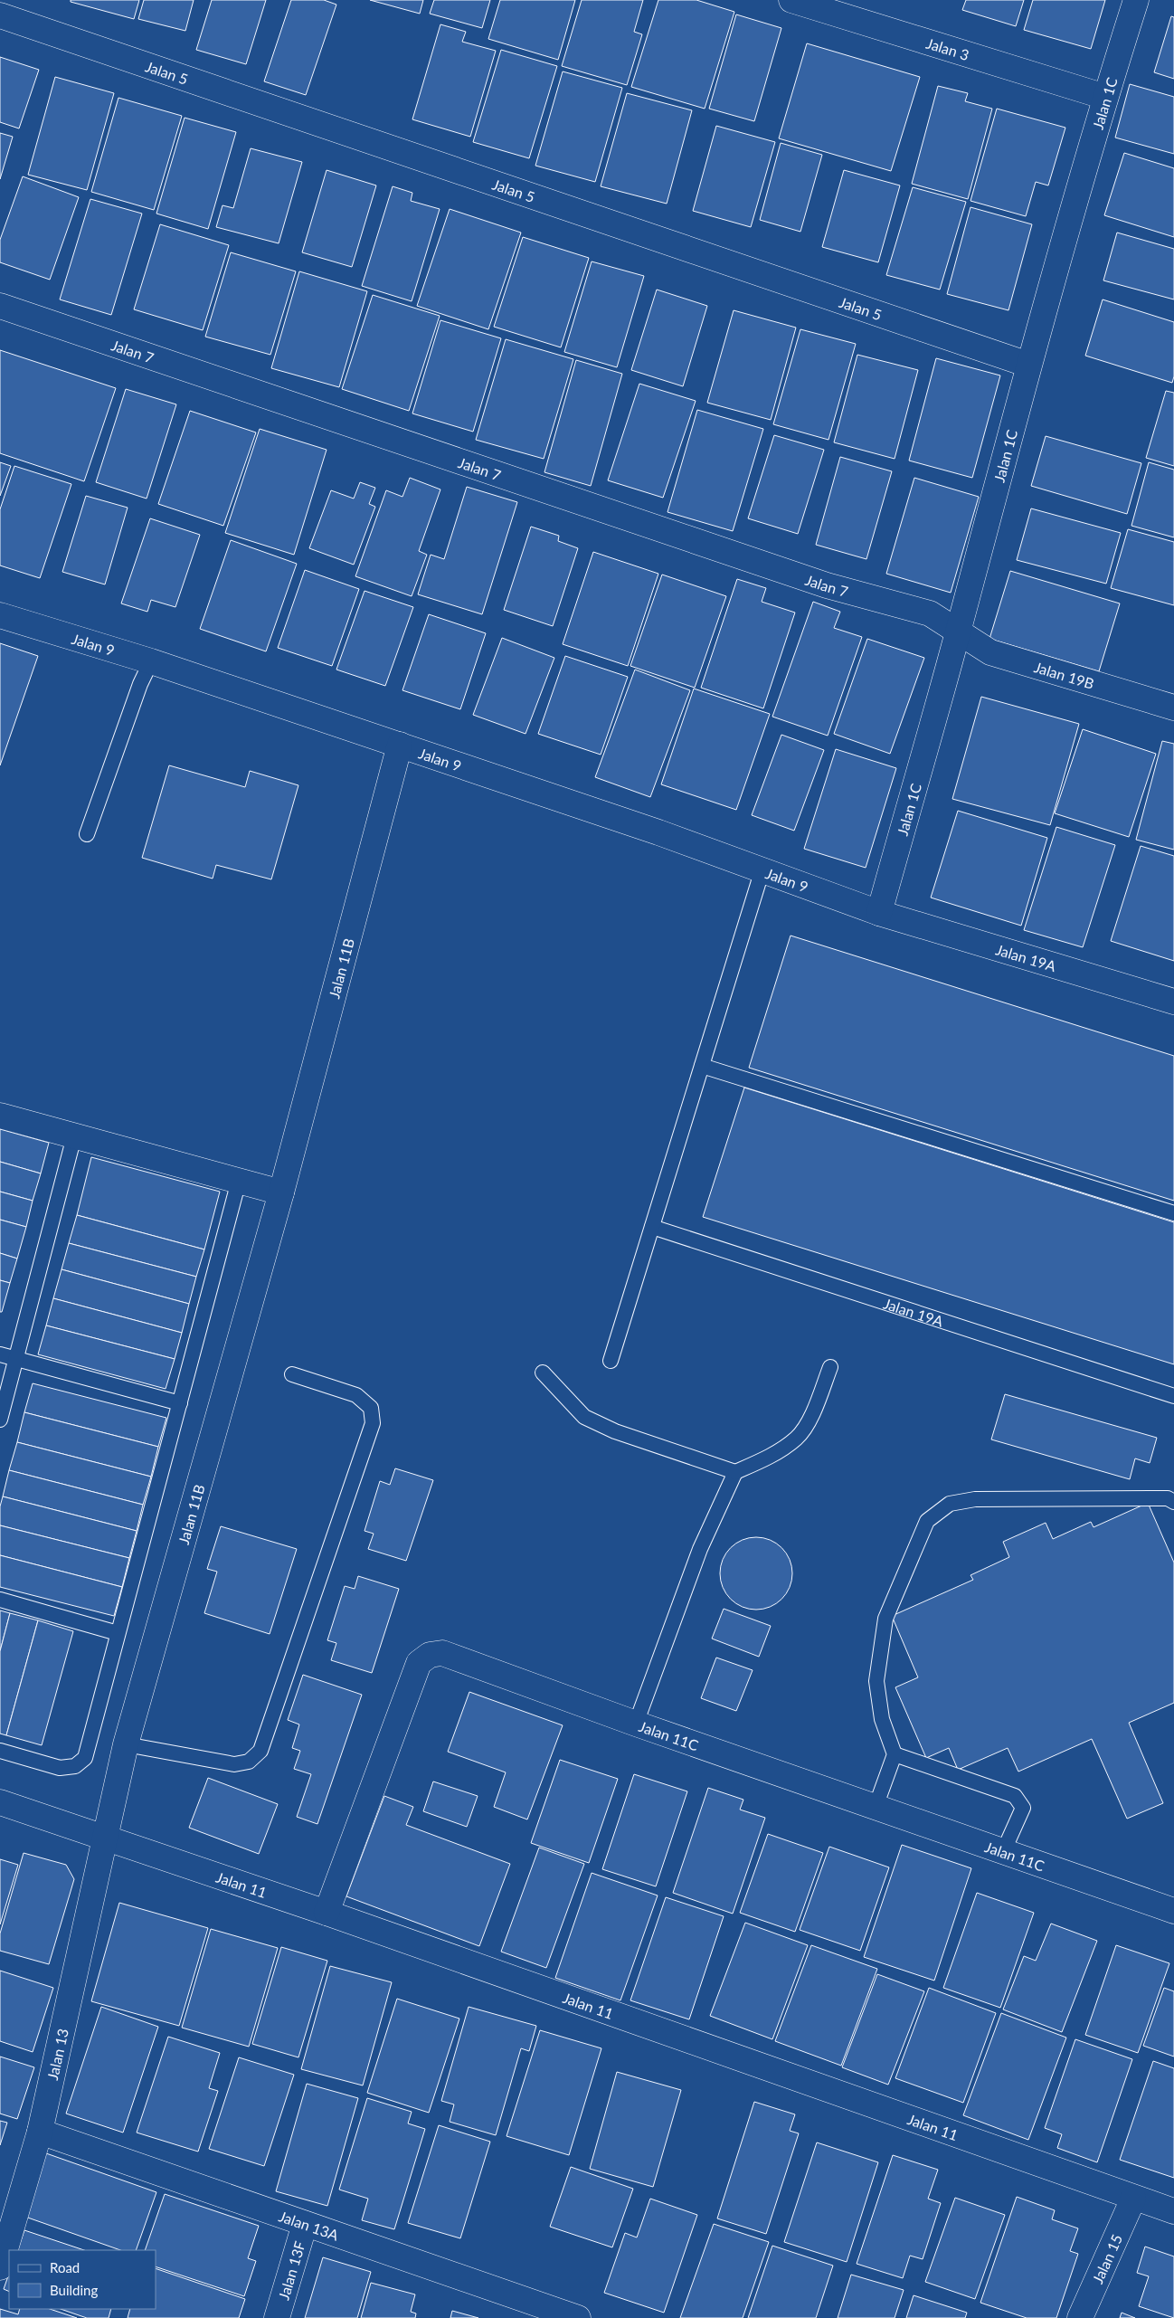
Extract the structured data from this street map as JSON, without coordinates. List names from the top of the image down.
{
  "streets": {
    "street": [
      "Jalan 3",
      "Jalan 5",
      "Jalan 1C",
      "Jalan 7",
      "Jalan 9",
      "Jalan 19B",
      "Jalan 19A",
      "Jalan 11B",
      "Jalan 11C",
      "Jalan 11",
      "Jalan 13",
      "Jalan 13A",
      "Jalan 15",
      "Jalan 13F"
    ]
  },
  "crossings": [
    ["Jalan 3", "Jalan 1C"],
    ["Jalan 5", "Jalan 1C"],
    ["Jalan 1C", "Jalan 7"],
    ["Jalan 1C", "Jalan 9"],
    ["Jalan 1C", "Jalan 19B"],
    ["Jalan 1C", "Jalan 19A"],
    ["Jalan 7", "Jalan 19B"],
    ["Jalan 9", "Jalan 19A"],
    ["Jalan 9", "Jalan 11B"],
    ["Jalan 11B", "Jalan 11"],
    ["Jalan 11B", "Jalan 13"],
    ["Jalan 11C", "Jalan 11"],
    ["Jalan 11", "Jalan 13"],
    ["Jalan 11", "Jalan 15"],
    ["Jalan 13", "Jalan 13A"],
    ["Jalan 13A", "Jalan 13F"]
  ],
  "legend": ["Road", "Building"]
}
